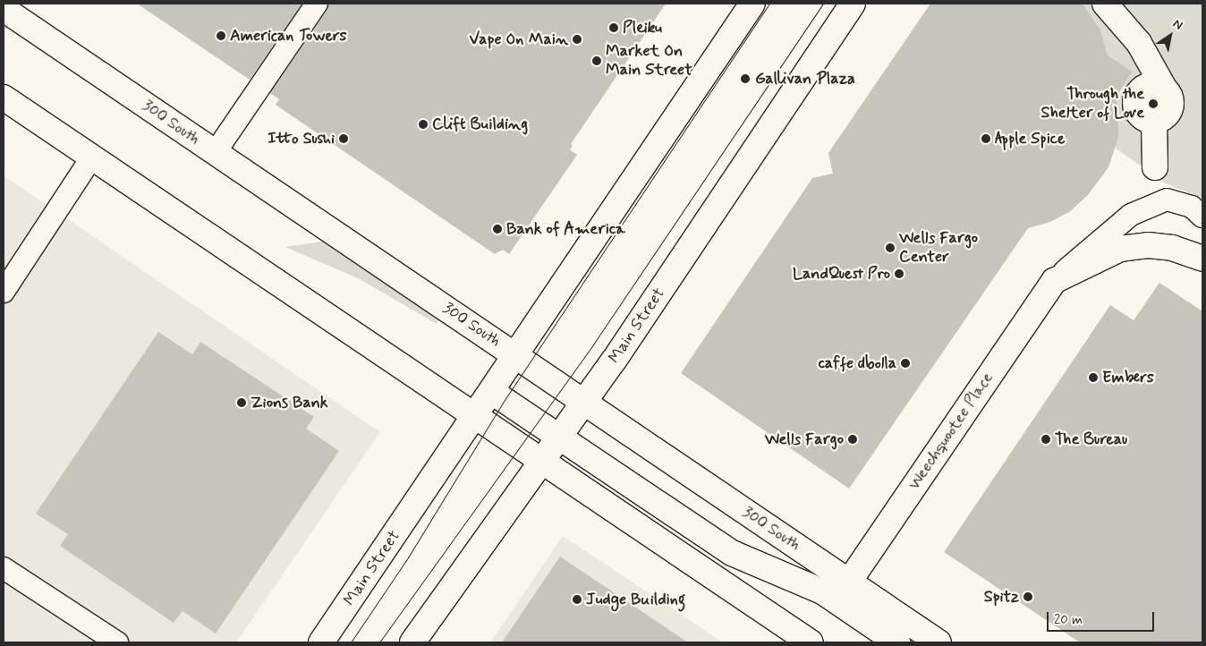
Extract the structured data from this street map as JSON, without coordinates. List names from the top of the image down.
{
  "streets": {
    "street": ["300 South", "Main Street", "Weechquootee Place"]
  },
  "crossings": [
    ["300 South", "Main Street"],
    ["300 South", "Weechquootee Place"]
  ],
  "places": [
    "Pleiku",
    "American Towers",
    "Vape On Main",
    "Market On Main Street",
    "Gallivan Plaza",
    "Through the Shelter of Love",
    "Clift Building",
    "Itto Sushi",
    "Apple Spice",
    "Bank of America",
    "Wells Fargo Center",
    "LandQuest Pro",
    "caffe dbolla",
    "Embers",
    "Zions Bank",
    "Wells Fargo",
    "The Bureau",
    "Spitz",
    "Judge Building"
  ],
  "scale_bar": "20 m",
  "north": "top right"
}
